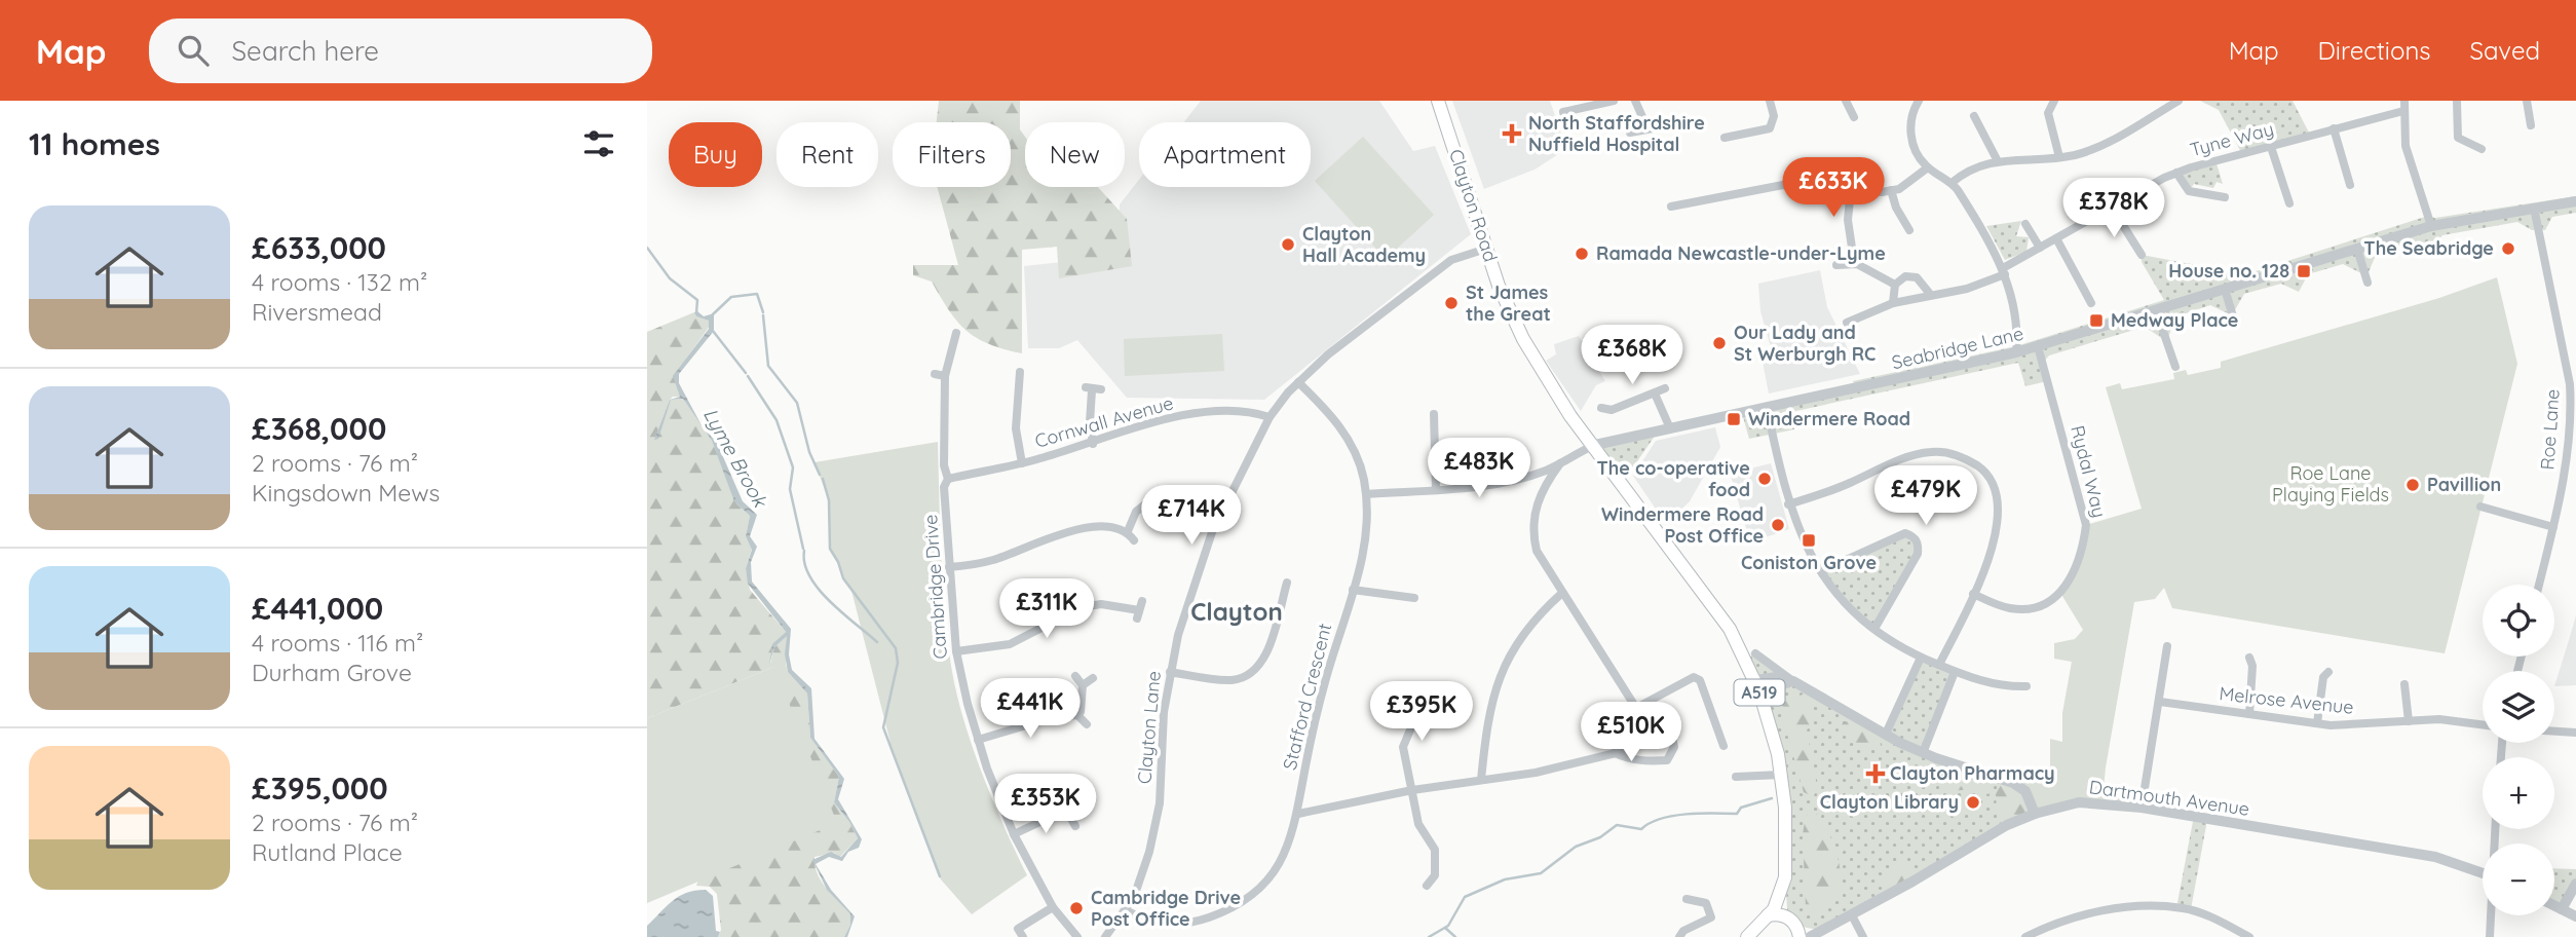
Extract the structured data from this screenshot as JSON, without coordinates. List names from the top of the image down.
{
  "streets": {
    "main road": ["Clayton Road", "A519"],
    "street": [
      "Tyne Way",
      "Seabridge Lane",
      "Cornwall Avenue",
      "Roe Lane",
      "Rydal Way",
      "Cambridge Drive",
      "Stafford Crescent",
      "Melrose Avenue",
      "Clayton Lane",
      "Dartmouth Avenue"
    ]
  },
  "crossings": [
    ["Clayton Road", "Seabridge Lane"],
    ["Clayton Road", "A519"],
    ["Clayton Road", "Clayton Lane"],
    ["Seabridge Lane", "Roe Lane"],
    ["Seabridge Lane", "Rydal Way"],
    ["Cornwall Avenue", "Cambridge Drive"],
    ["Cornwall Avenue", "Clayton Lane"],
    ["Stafford Crescent", "Clayton Lane"]
  ],
  "districts": ["Clayton"],
  "water": ["Lyme Brook"],
  "parks": ["Roe Lane Playing Fields"],
  "places": {
    "health": ["North Staffordshire Nuffield Hospital", "Clayton Pharmacy"],
    "other": [
      "Clayton Hall Academy",
      "The Seabridge",
      "Ramada Newcastle-under-Lyme",
      "St James the Great",
      "Our Lady and St Werburgh RC",
      "The co-operative food",
      "Pavillion",
      "Windermere Road Post Office",
      "Clayton Library",
      "Cambridge Drive Post Office"
    ],
    "transit": [
      "House no. 128",
      "Medway Place",
      "Windermere Road",
      "Coniston Grove"
    ]
  },
  "page": {
    "header": "Map",
    "search": "Search here",
    "nav": ["Map", "Directions", "Saved"],
    "heading": "11 homes",
    "chip": [
      "Buy",
      "Rent",
      "Filters",
      "New",
      "Apartment"
    ],
    "price": [
      "£633K",
      "£378K",
      "£368K",
      "£483K",
      "£479K",
      "£714K",
      "£311K",
      "£441K",
      "£395K",
      "£510K",
      "£353K"
    ],
    "list": [
      {
        "name": "£633,000",
        "note": "4 rooms · 132 m² · Riversmead"
      },
      {
        "name": "£368,000",
        "note": "2 rooms · 76 m² · Kingsdown Mews"
      },
      {
        "name": "£441,000",
        "note": "4 rooms · 116 m² · Durham Grove"
      },
      {
        "name": "£395,000",
        "note": "2 rooms · 76 m² · Rutland Place"
      }
    ],
    "map_buttons": ["+", "−"]
  }
}
